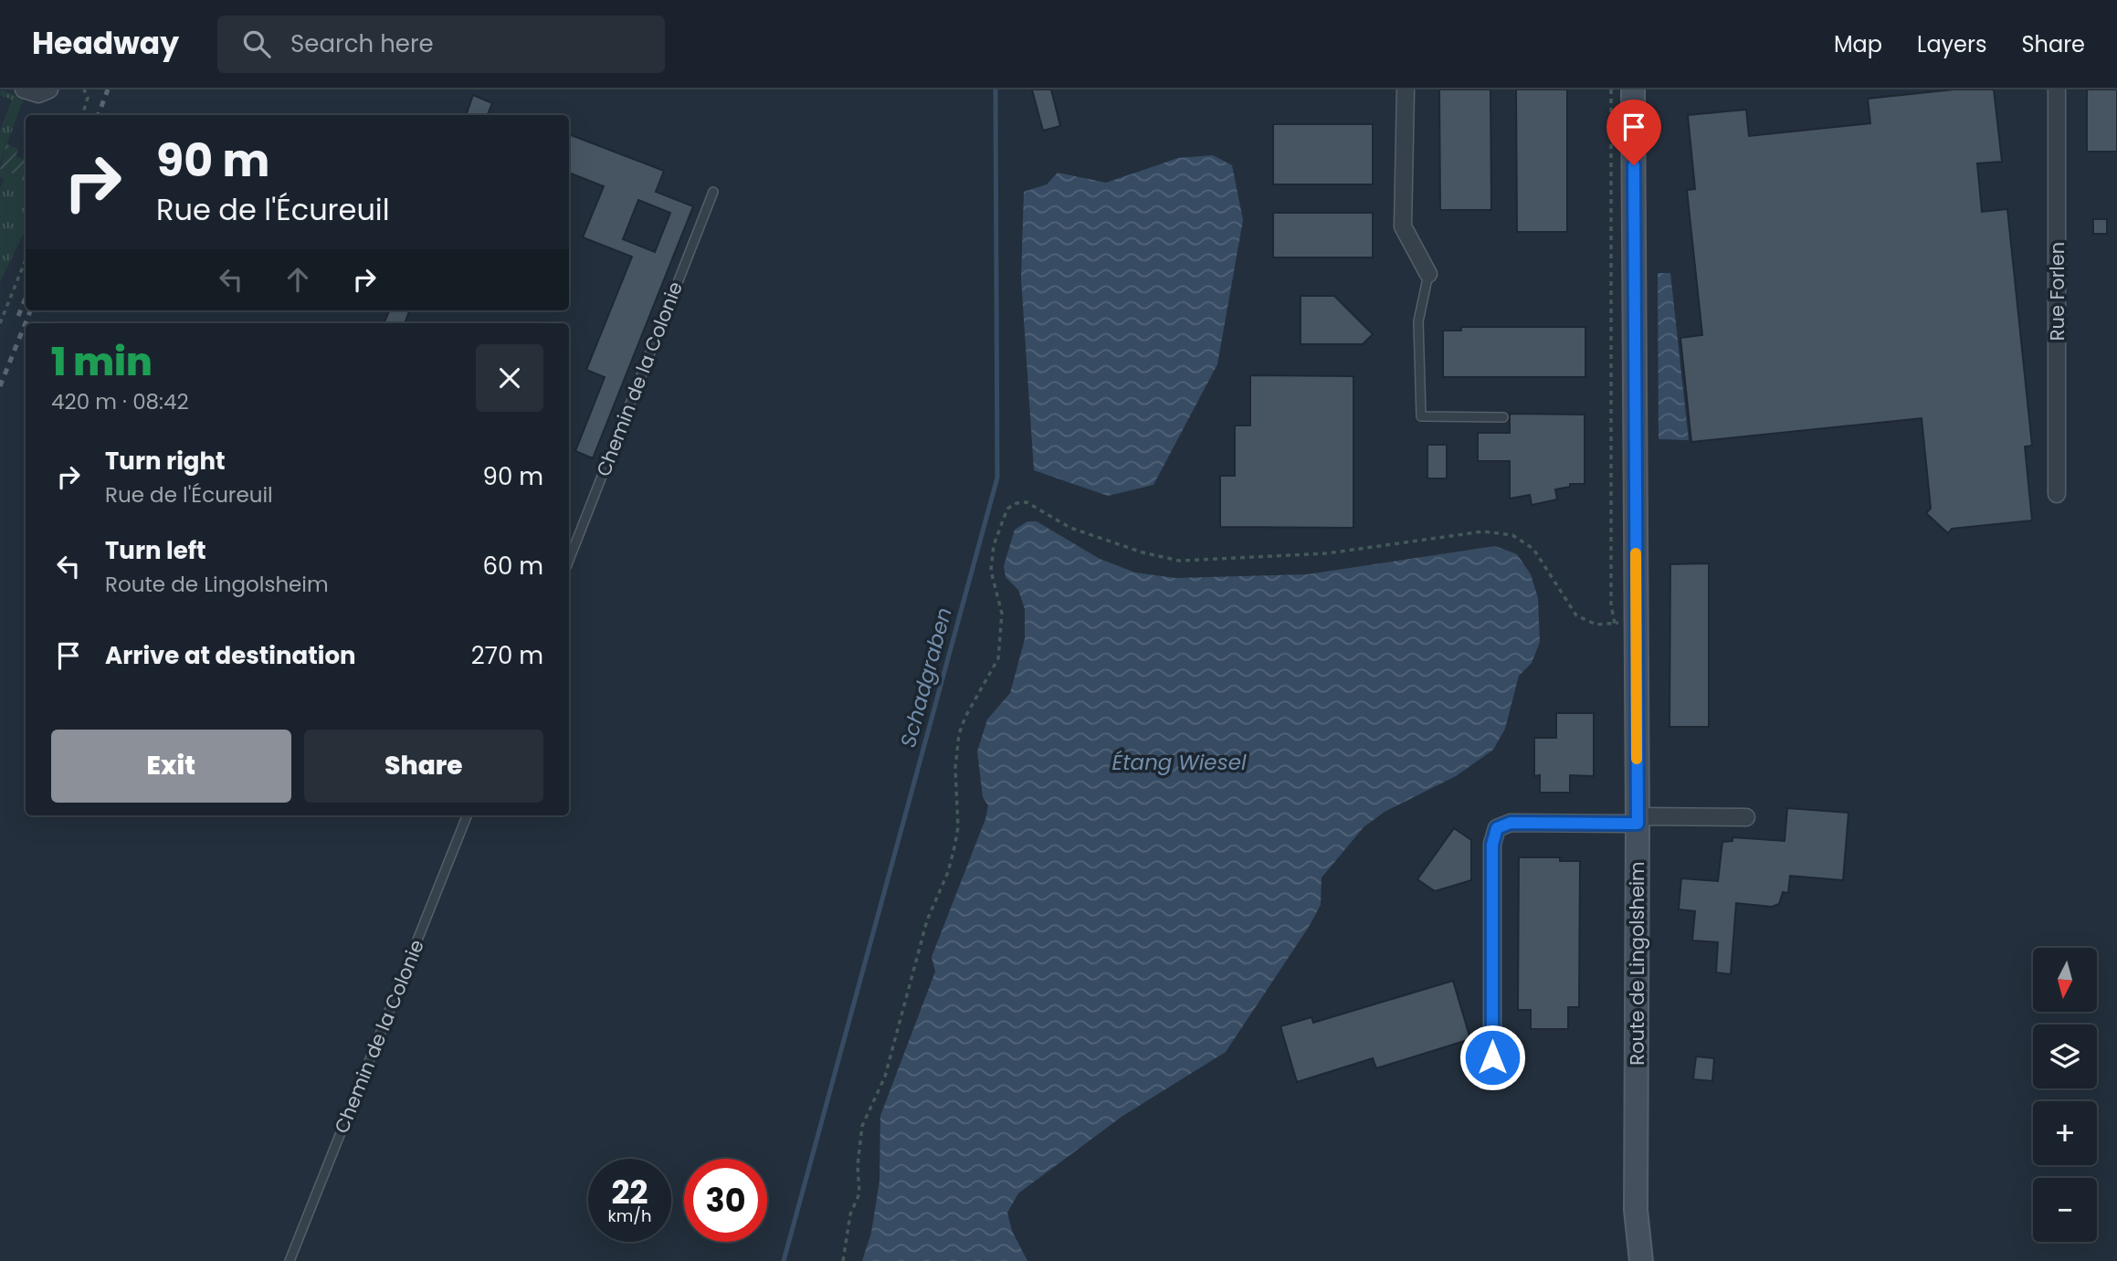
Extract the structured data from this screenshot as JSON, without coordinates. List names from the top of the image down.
{
  "streets": {
    "main road": ["Route de Lingolsheim"],
    "street": ["Rue Forlen"],
    "lane": ["Chemin de la Colonie"]
  },
  "water": ["Schadgraben", "Étang Wiesel"],
  "north": "bottom",
  "page": {
    "header": "Headway",
    "search": "Search here",
    "nav": ["Map", "Layers", "Share"],
    "turn": ["90 m", "Rue de l'Écureuil"],
    "heading": ["1 min", "420 m · 08:42"],
    "list": [
      {
        "name": "Turn right",
        "note": "Rue de l'Écureuil",
        "value": "90 m"
      },
      {
        "name": "Turn left",
        "note": "Route de Lingolsheim",
        "value": "60 m"
      },
      {
        "name": "Arrive at destination",
        "value": "270 m"
      }
    ],
    "buttons": ["Exit", "Share"],
    "map_buttons": ["+", "−"],
    "speed": "22 km/h",
    "limit": "30"
  }
}
